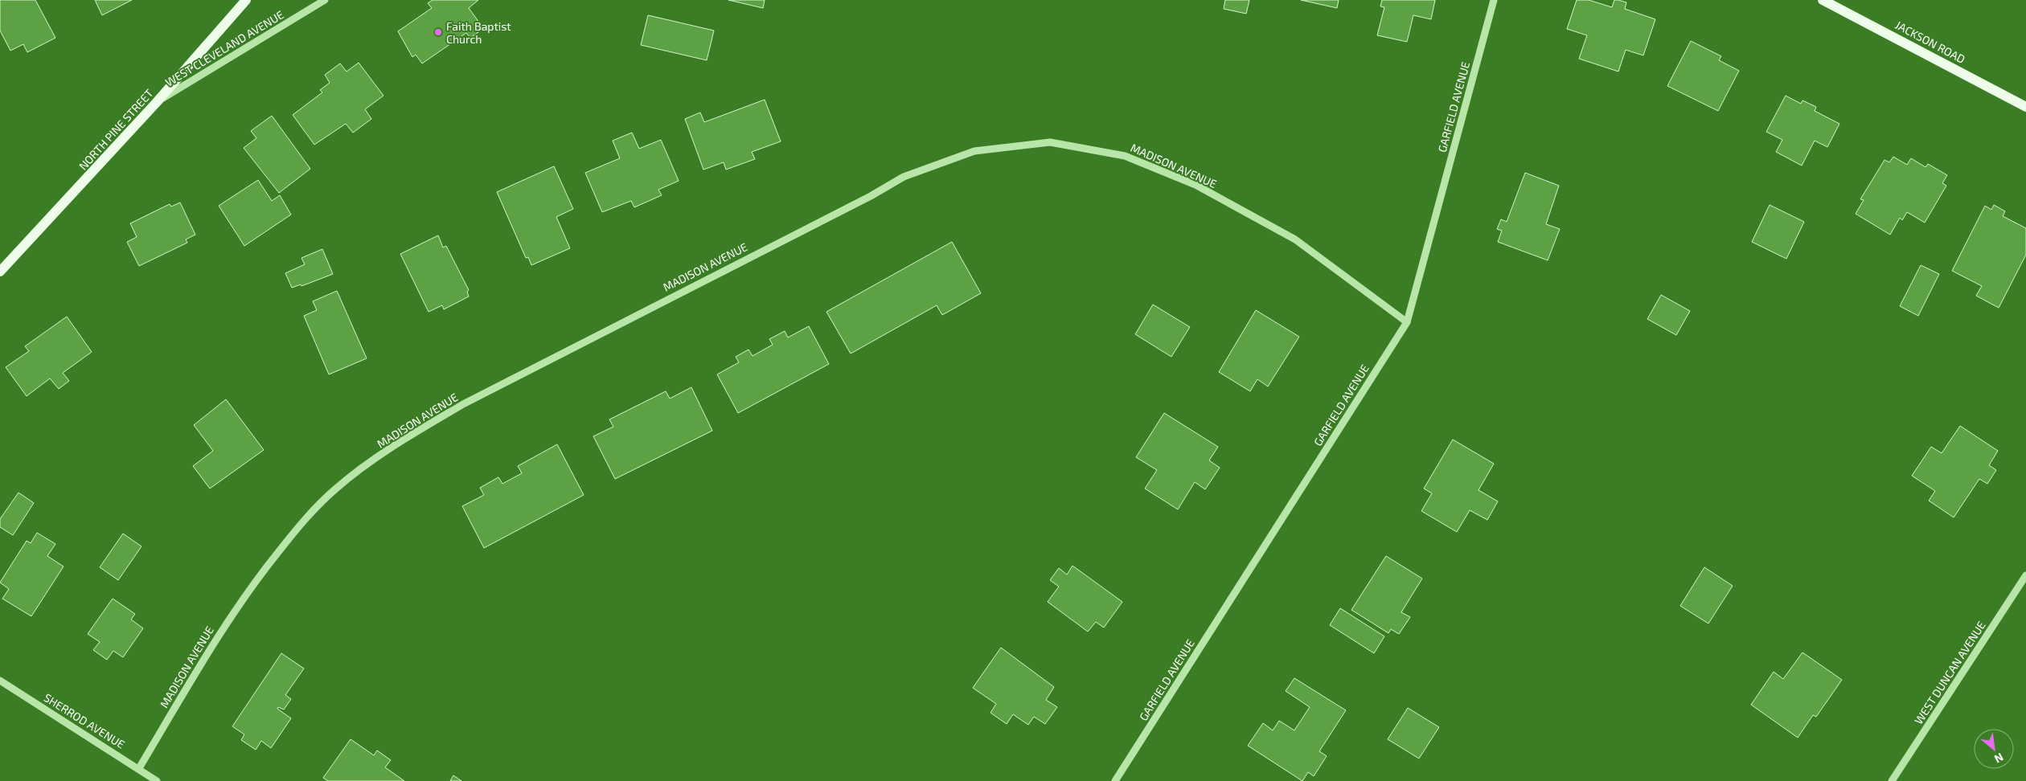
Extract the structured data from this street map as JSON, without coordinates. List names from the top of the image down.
{
  "streets": {
    "main road": ["JACKSON ROAD", "NORTH PINE STREET"],
    "street": [
      "WEST CLEVELAND AVENUE",
      "GARFIELD AVENUE",
      "MADISON AVENUE",
      "WEST DUNCAN AVENUE",
      "SHERROD AVENUE"
    ]
  },
  "crossings": [
    ["WEST CLEVELAND AVENUE", "NORTH PINE STREET"],
    ["GARFIELD AVENUE", "MADISON AVENUE"],
    ["MADISON AVENUE", "SHERROD AVENUE"]
  ],
  "places": ["Faith Baptist Church"],
  "north": "bottom right"
}
